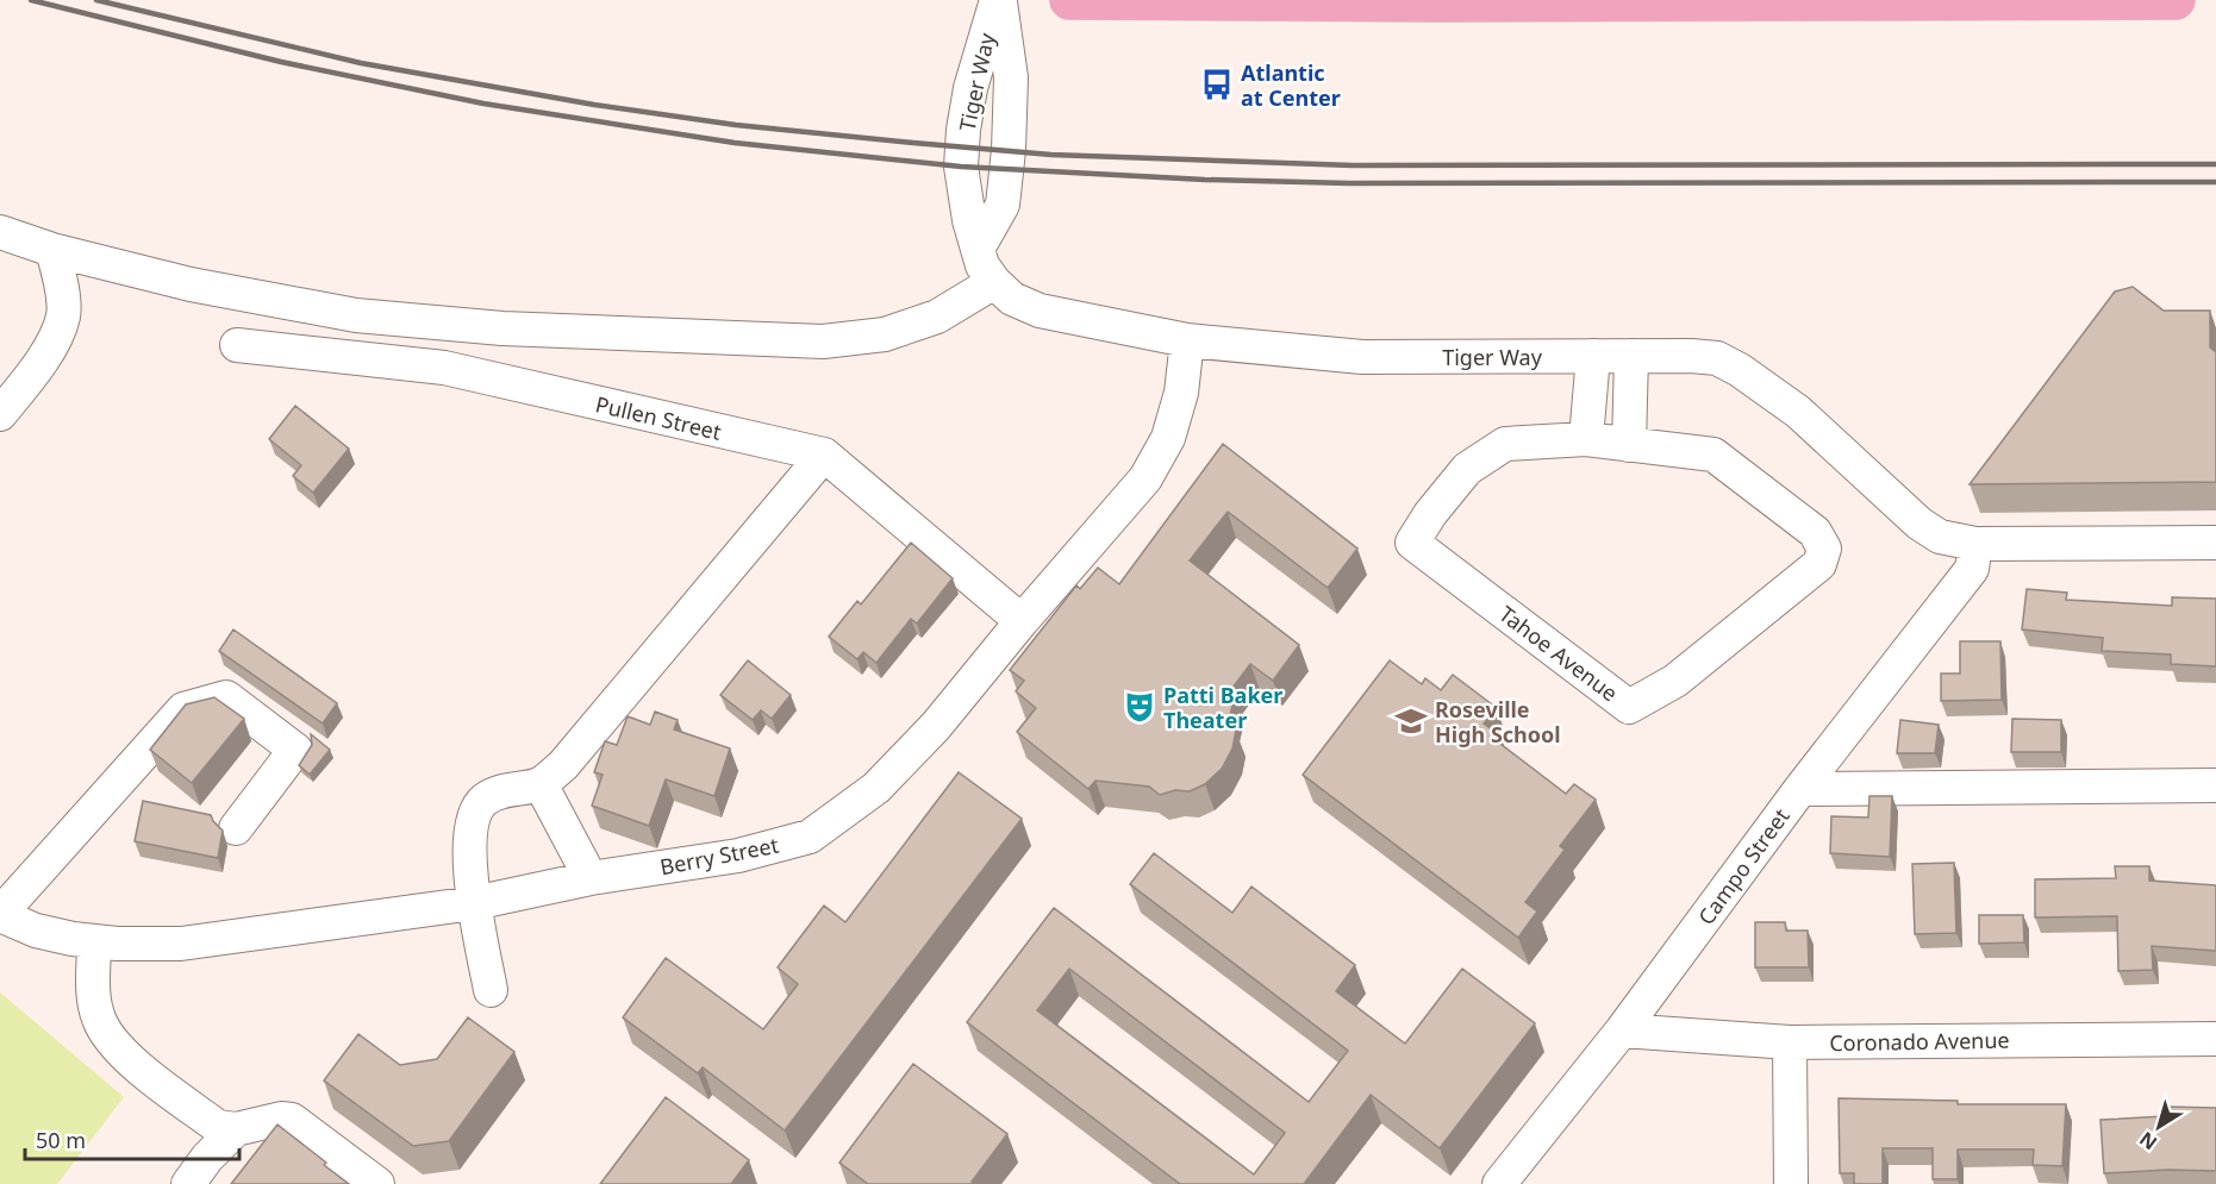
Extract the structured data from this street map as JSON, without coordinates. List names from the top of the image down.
{
  "streets": {
    "street": [
      "Tiger Way",
      "Pullen Street",
      "Tahoe Avenue",
      "Berry Street",
      "Campo Street",
      "Coronado Avenue"
    ]
  },
  "crossings": [
    ["Tiger Way", "Berry Street"],
    ["Tiger Way", "Campo Street"],
    ["Pullen Street", "Berry Street"],
    ["Campo Street", "Coronado Avenue"]
  ],
  "places": {
    "bus stop": ["Atlantic at Center"],
    "theatre": ["Patti Baker Theater"],
    "school or university": ["Roseville High School"]
  },
  "scale_bar": "50 m",
  "north": "bottom left"
}
